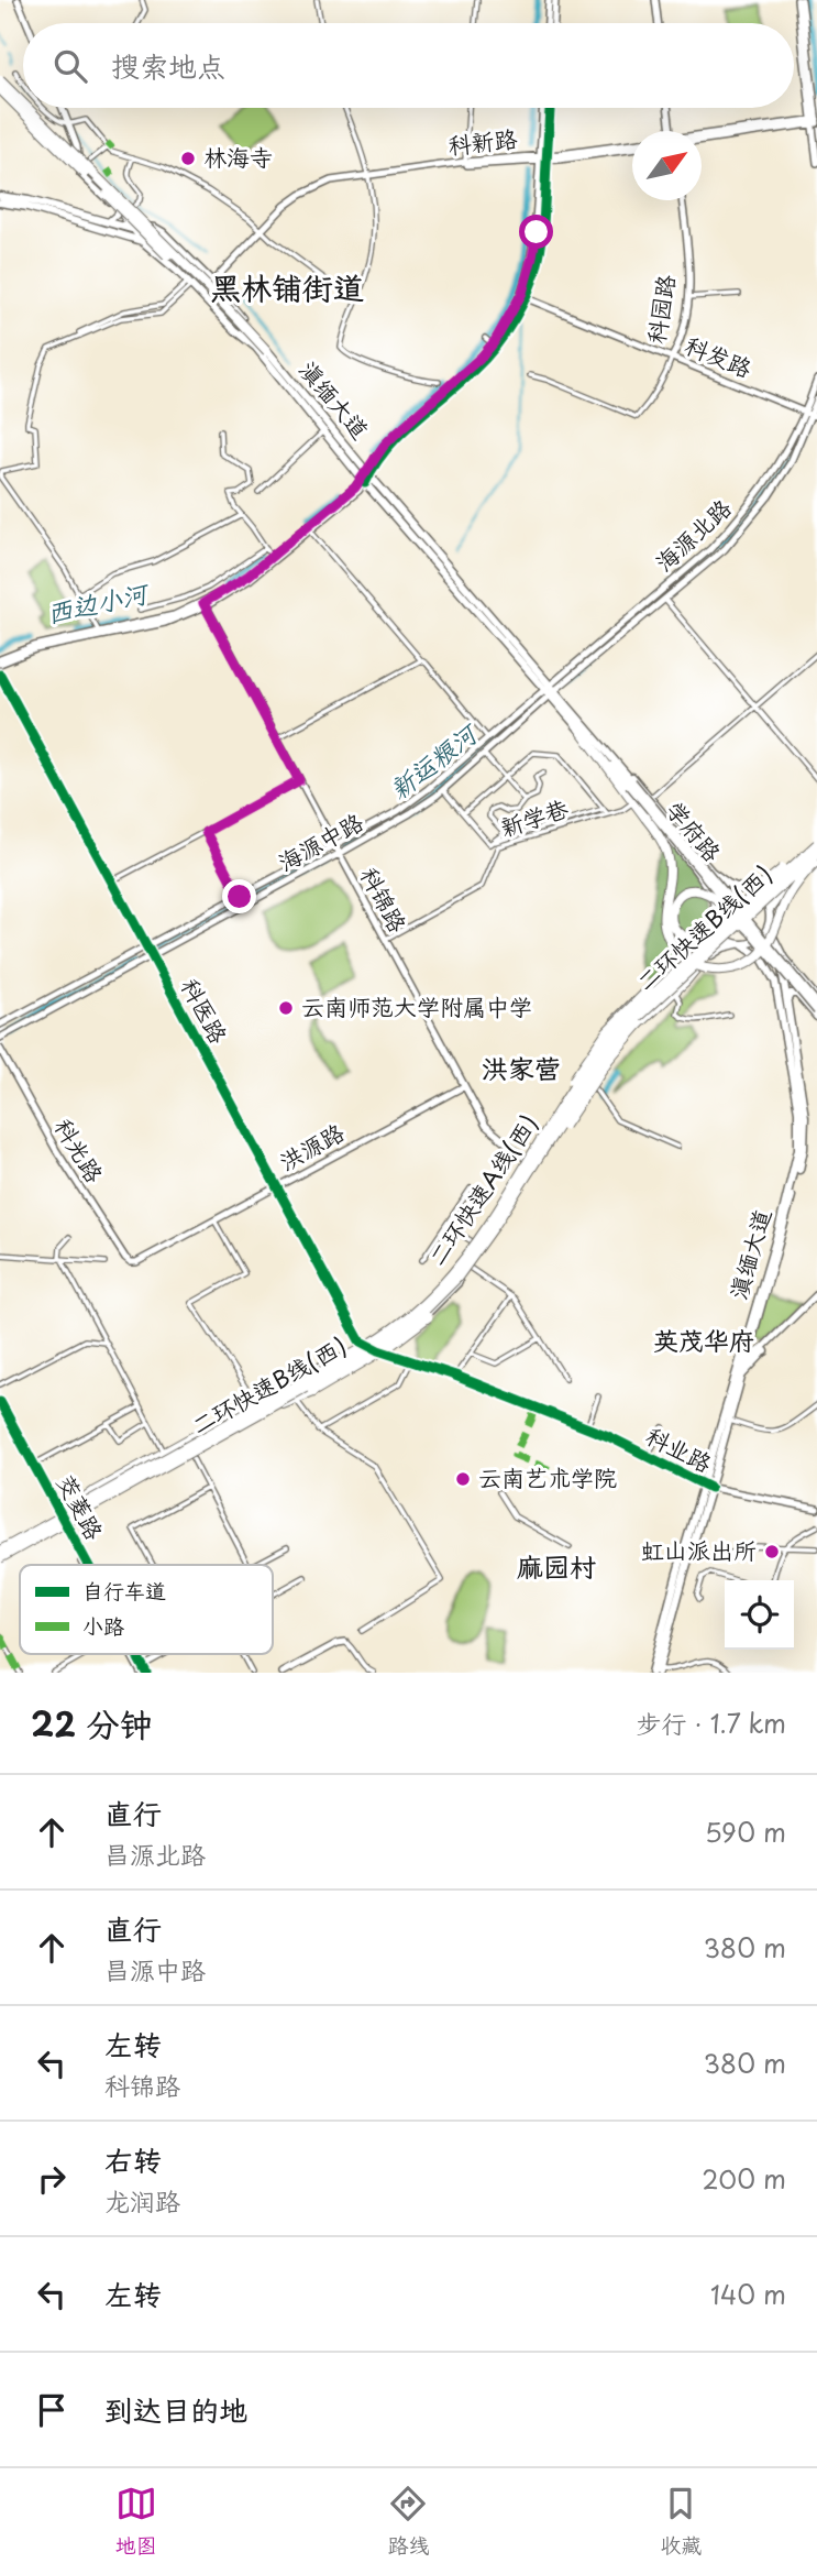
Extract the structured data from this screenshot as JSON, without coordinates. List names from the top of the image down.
{
  "streets": {
    "highway": ["二环快速B线(西)", "二环快速A线(西)"],
    "main road": ["滇缅大道", "学府路"],
    "street": [
      "科新路",
      "科园路",
      "科发路",
      "海源北路",
      "新学巷",
      "海源中路",
      "科锦路",
      "科医路",
      "洪源路",
      "科光路",
      "科业路",
      "茭菱路"
    ]
  },
  "crossings": [
    ["科新路", "滇缅大道"],
    ["科园路", "科发路"],
    ["科发路", "海源北路"],
    ["滇缅大道", "海源北路"],
    ["滇缅大道", "学府路"],
    ["滇缅大道", "海源中路"],
    ["滇缅大道", "科业路"],
    ["海源北路", "海源中路"],
    ["新学巷", "科锦路"],
    ["海源中路", "科锦路"],
    ["海源中路", "科医路"],
    ["科锦路", "洪源路"],
    ["科锦路", "二环快速A线(西)"],
    ["二环快速B线(西)", "二环快速A线(西)"],
    ["科医路", "洪源路"],
    ["洪源路", "科光路"]
  ],
  "districts": [
    "黑林铺街道",
    "洪家营",
    "英茂华府",
    "麻园村"
  ],
  "water": ["西边小河", "新运粮河"],
  "places": [
    "林海寺",
    "云南师范大学附属中学",
    "云南艺术学院",
    "虹山派出所"
  ],
  "legend": ["自行车道", "小路"],
  "north": "top right",
  "page": {
    "search": "搜索地点",
    "heading": ["22 分钟", "步行 · 1.7 km"],
    "list": [
      ["直行", "昌源北路", "590 m"],
      ["直行", "昌源中路", "380 m"],
      ["左转", "科锦路", "380 m"],
      ["右转", "龙润路", "200 m"],
      ["左转", "140 m"],
      "到达目的地"
    ],
    "nav": ["地图", "路线", "收藏"]
  }
}
